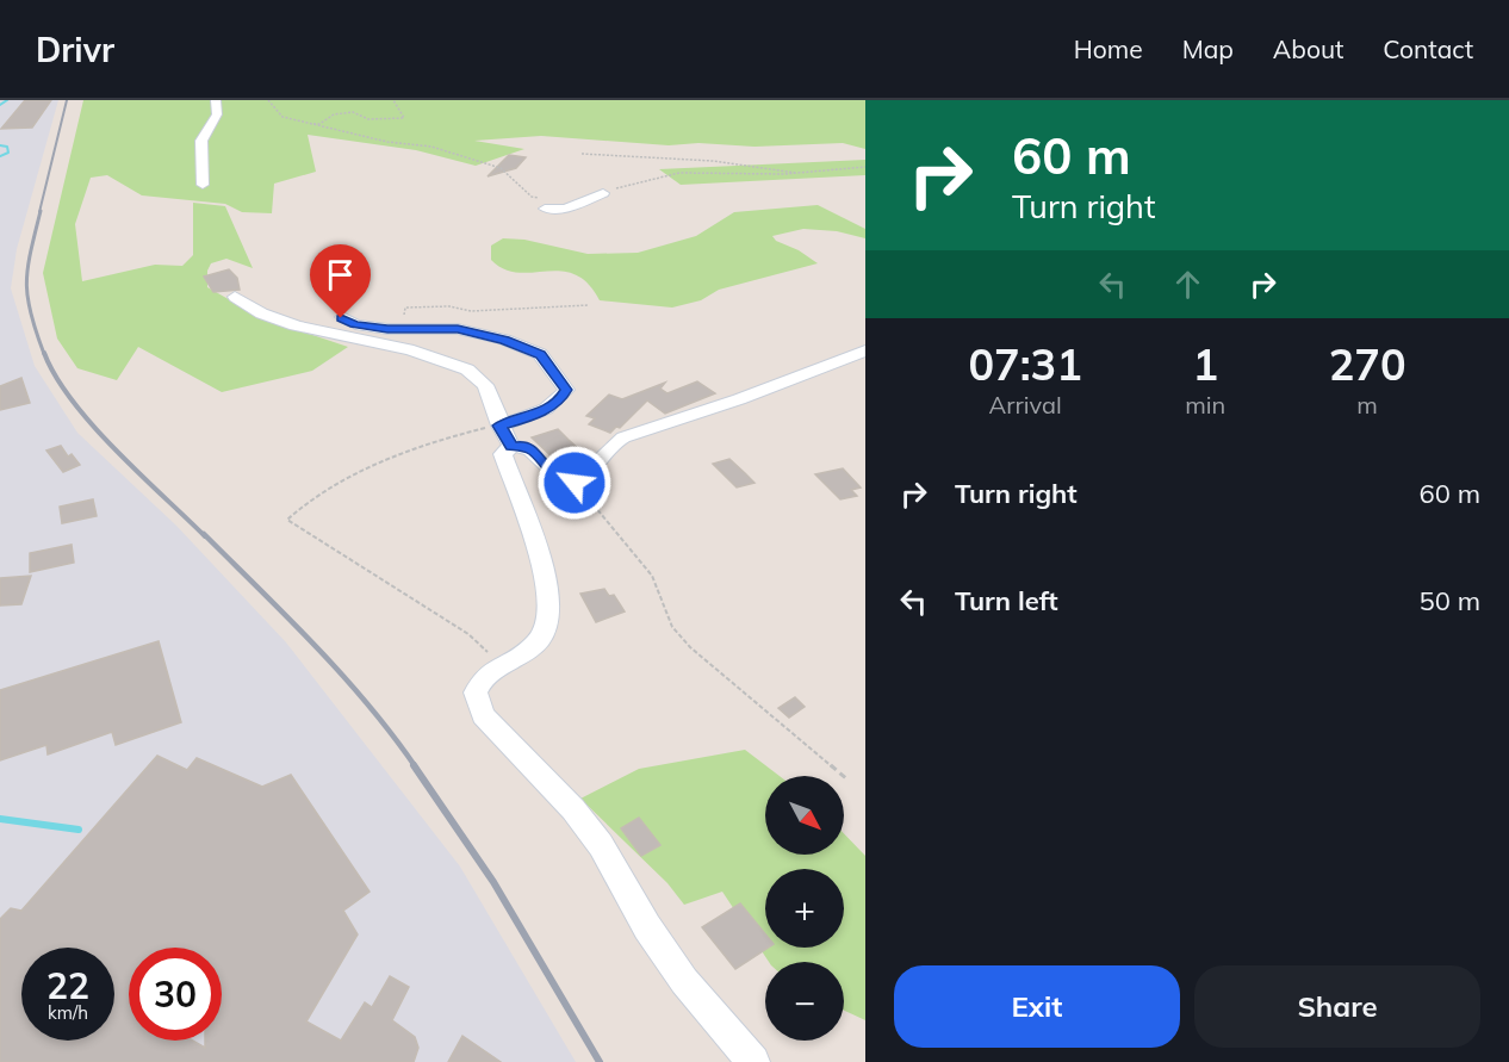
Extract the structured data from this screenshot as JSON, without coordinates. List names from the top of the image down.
{
  "north": "bottom right",
  "page": {
    "header": "Drivr",
    "nav": [
      "Home",
      "Map",
      "About",
      "Contact"
    ],
    "turn": ["60 m", "Turn right"],
    "eta": [
      "07:31",
      "Arrival",
      "1",
      "min",
      "270",
      "m"
    ],
    "list": [
      {
        "name": "Turn right",
        "value": "60 m"
      },
      {
        "name": "Turn left",
        "value": "50 m"
      }
    ],
    "map_buttons": ["+", "−"],
    "speed": "22 km/h",
    "limit": "30",
    "buttons": ["Exit", "Share"]
  }
}
